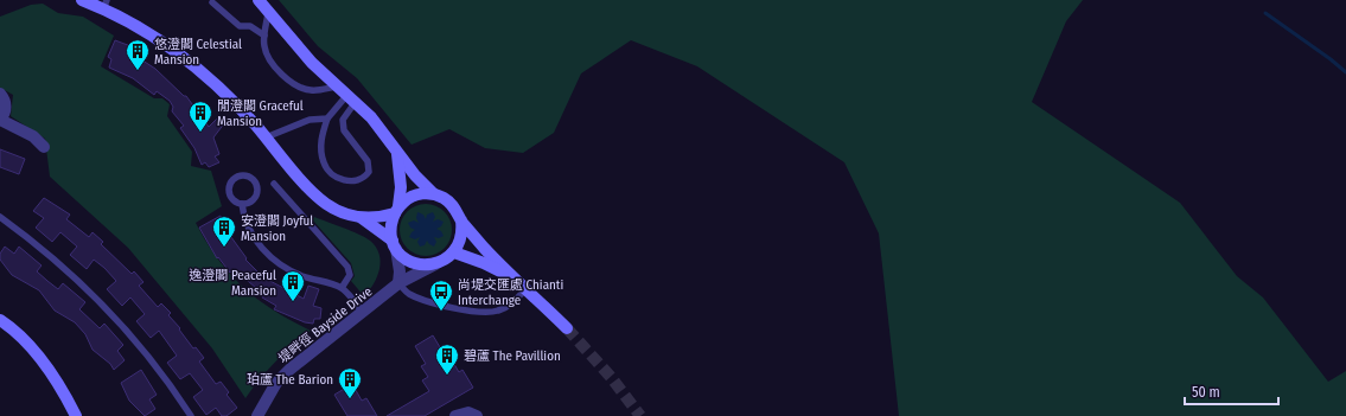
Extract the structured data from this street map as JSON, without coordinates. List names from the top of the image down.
{
  "streets": {
    "street": ["堤畔徑 Bayside Drive"]
  },
  "places": {
    "building": [
      "悠澄閣 Celestial Mansion",
      "閒澄閣 Graceful Mansion",
      "安澄閣 Joyful Mansion",
      "逸澄閣 Peaceful Mansion",
      "碧蘆 The Pavillion",
      "珀蘆 The Barion"
    ],
    "bus stop": ["尚堤交匯處 Chianti Interchange"]
  },
  "scale_bar": "50 m"
}
